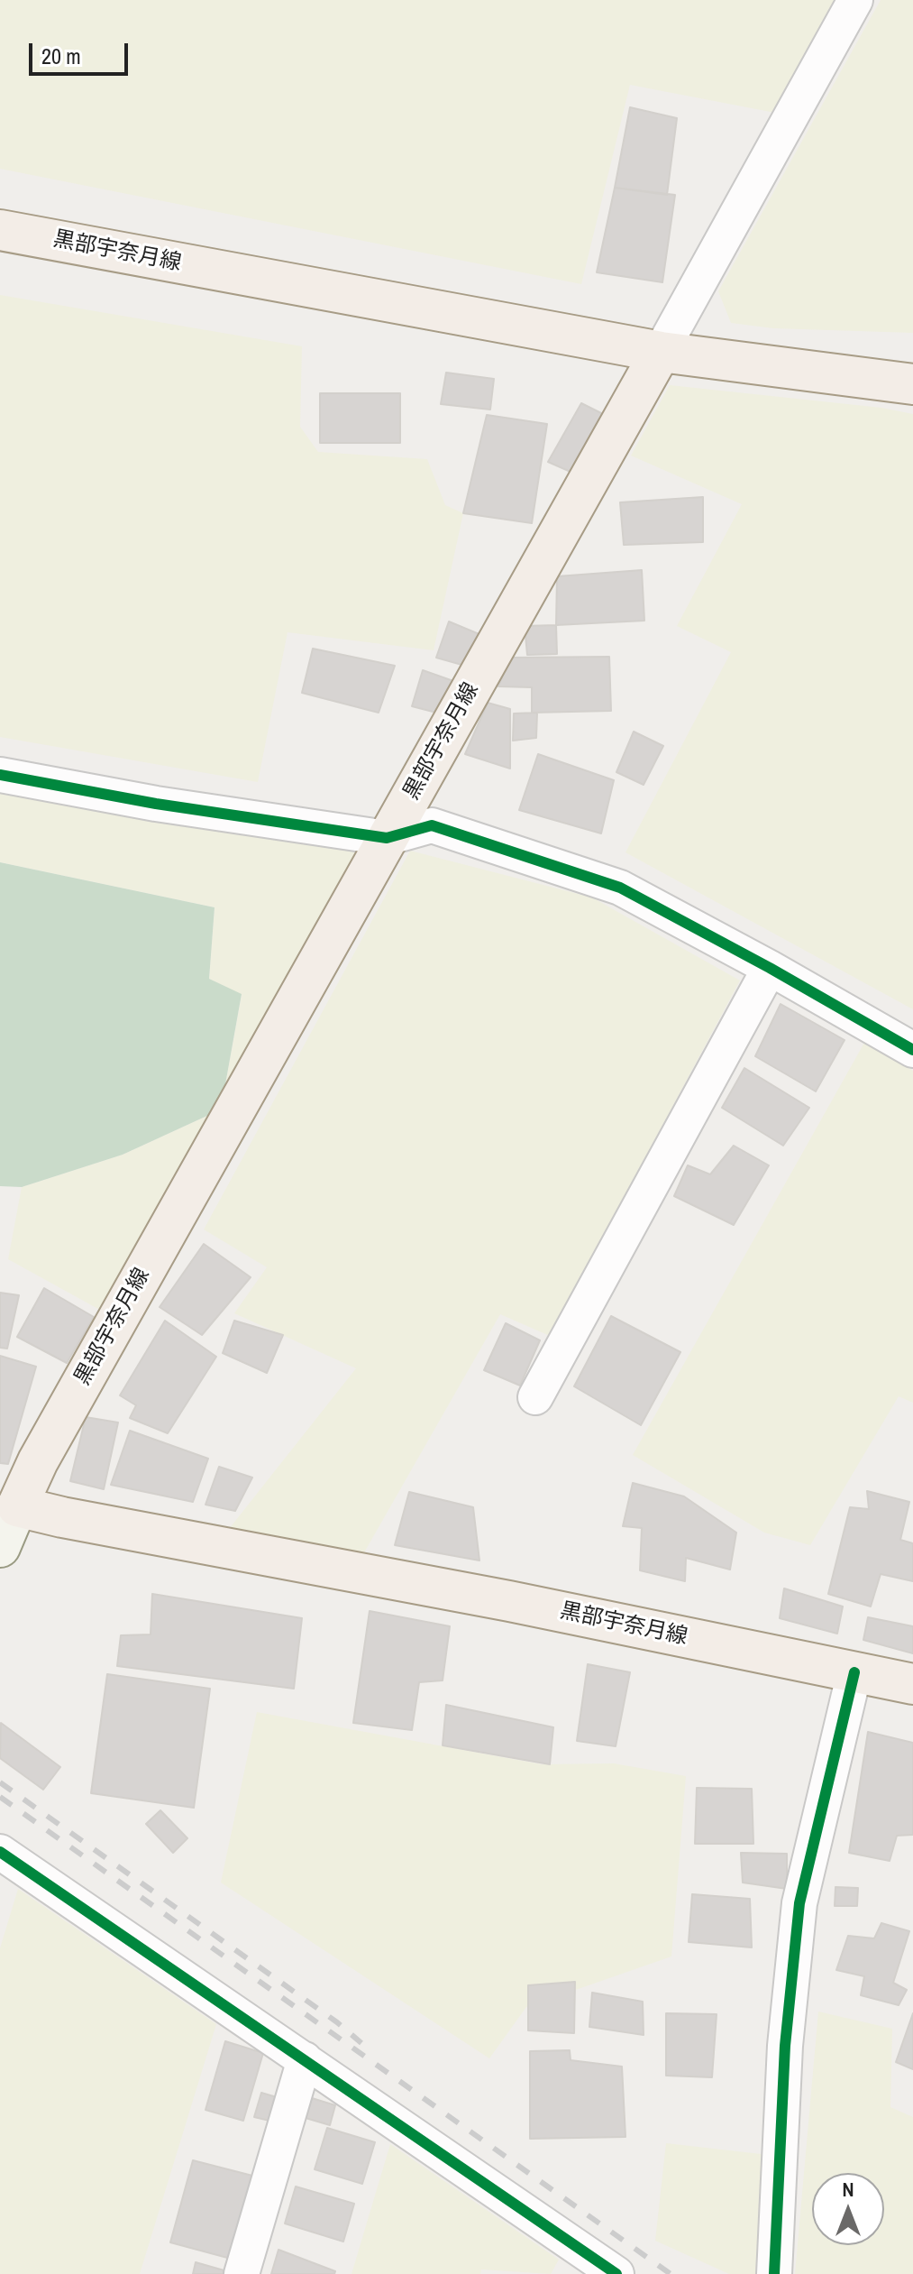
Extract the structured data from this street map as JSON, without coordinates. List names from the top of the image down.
{
  "streets": {
    "main road": ["黒部宇奈月線"]
  },
  "scale_bar": "20 m",
  "north": "top"
}
